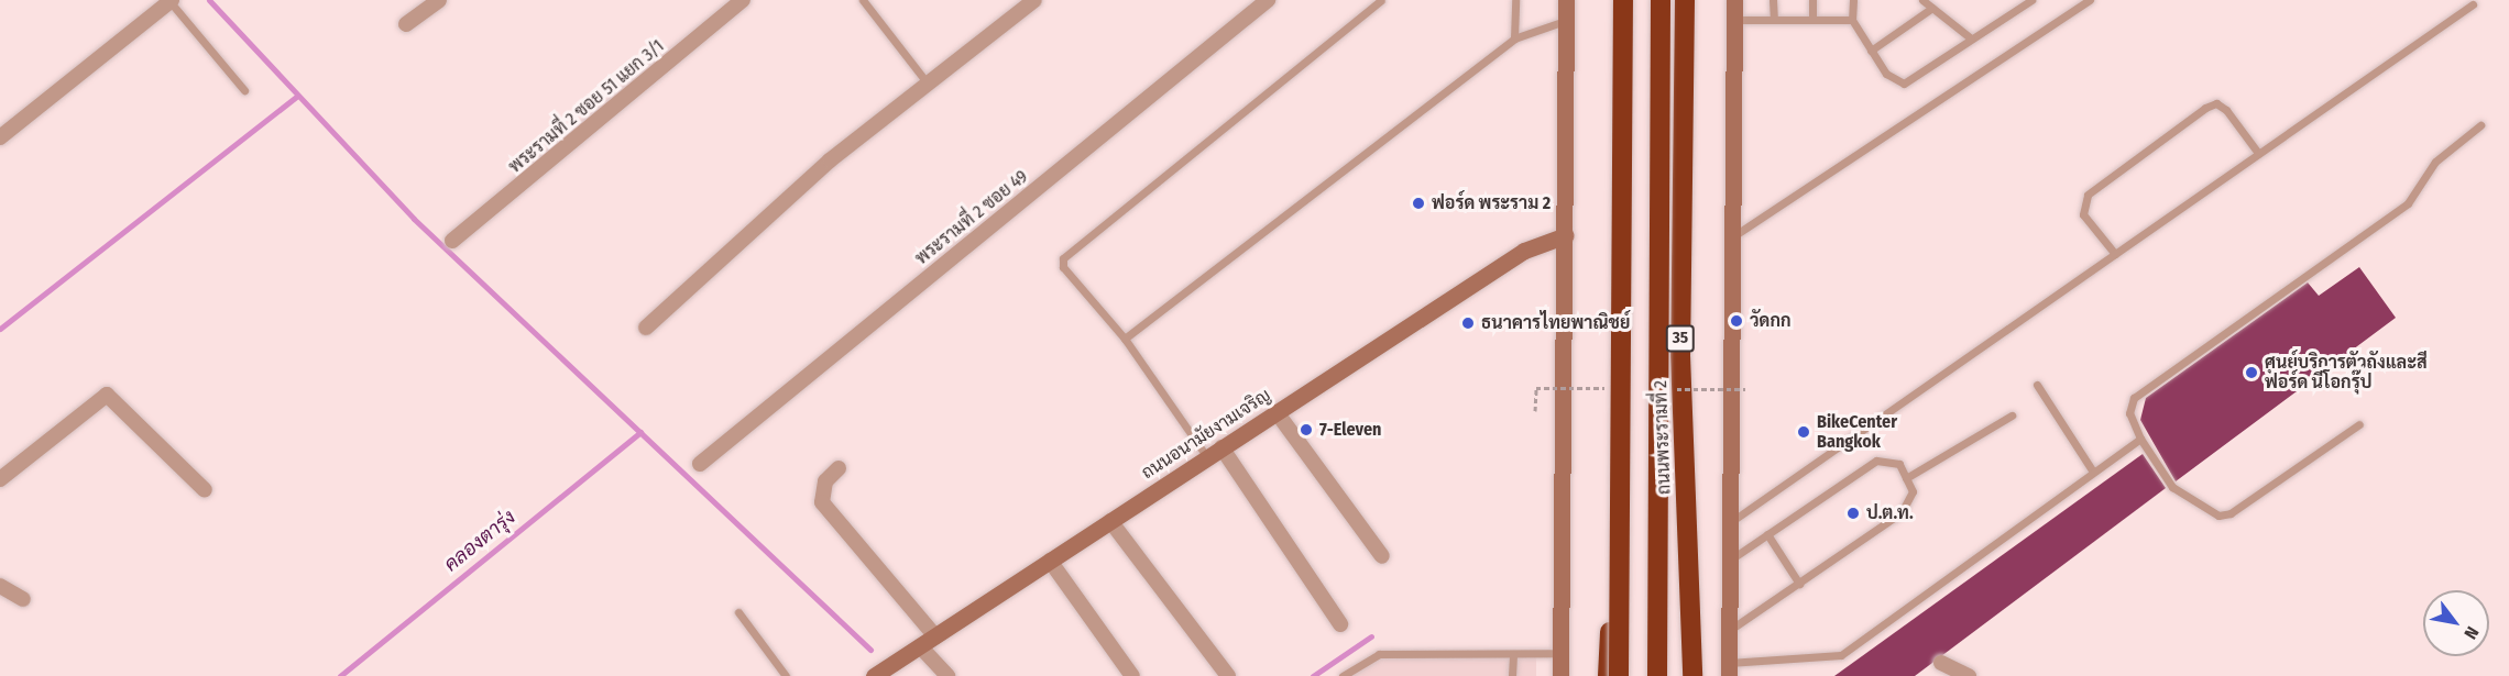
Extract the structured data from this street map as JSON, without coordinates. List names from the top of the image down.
{
  "streets": {
    "highway": ["35", "ถนนพระรามที่ 2"],
    "main road": ["ถนนอนามัยงามเจริญ"],
    "street": ["พระรามที่ 2 ซอย 51 แยก 3/1", "พระรามที่ 2 ซอย 49"]
  },
  "water": ["คลองตารุ่ง"],
  "places": [
    "ฟอร์ด พระราม 2",
    "วัดกก",
    "ธนาคารไทยพาณิชย์",
    "ศูนย์บริการตัวถังและสี ฟอร์ด นีโอกรุ๊ป",
    "7-Eleven",
    "BikeCenter Bangkok",
    "ป.ต.ท."
  ],
  "north": "bottom right"
}
